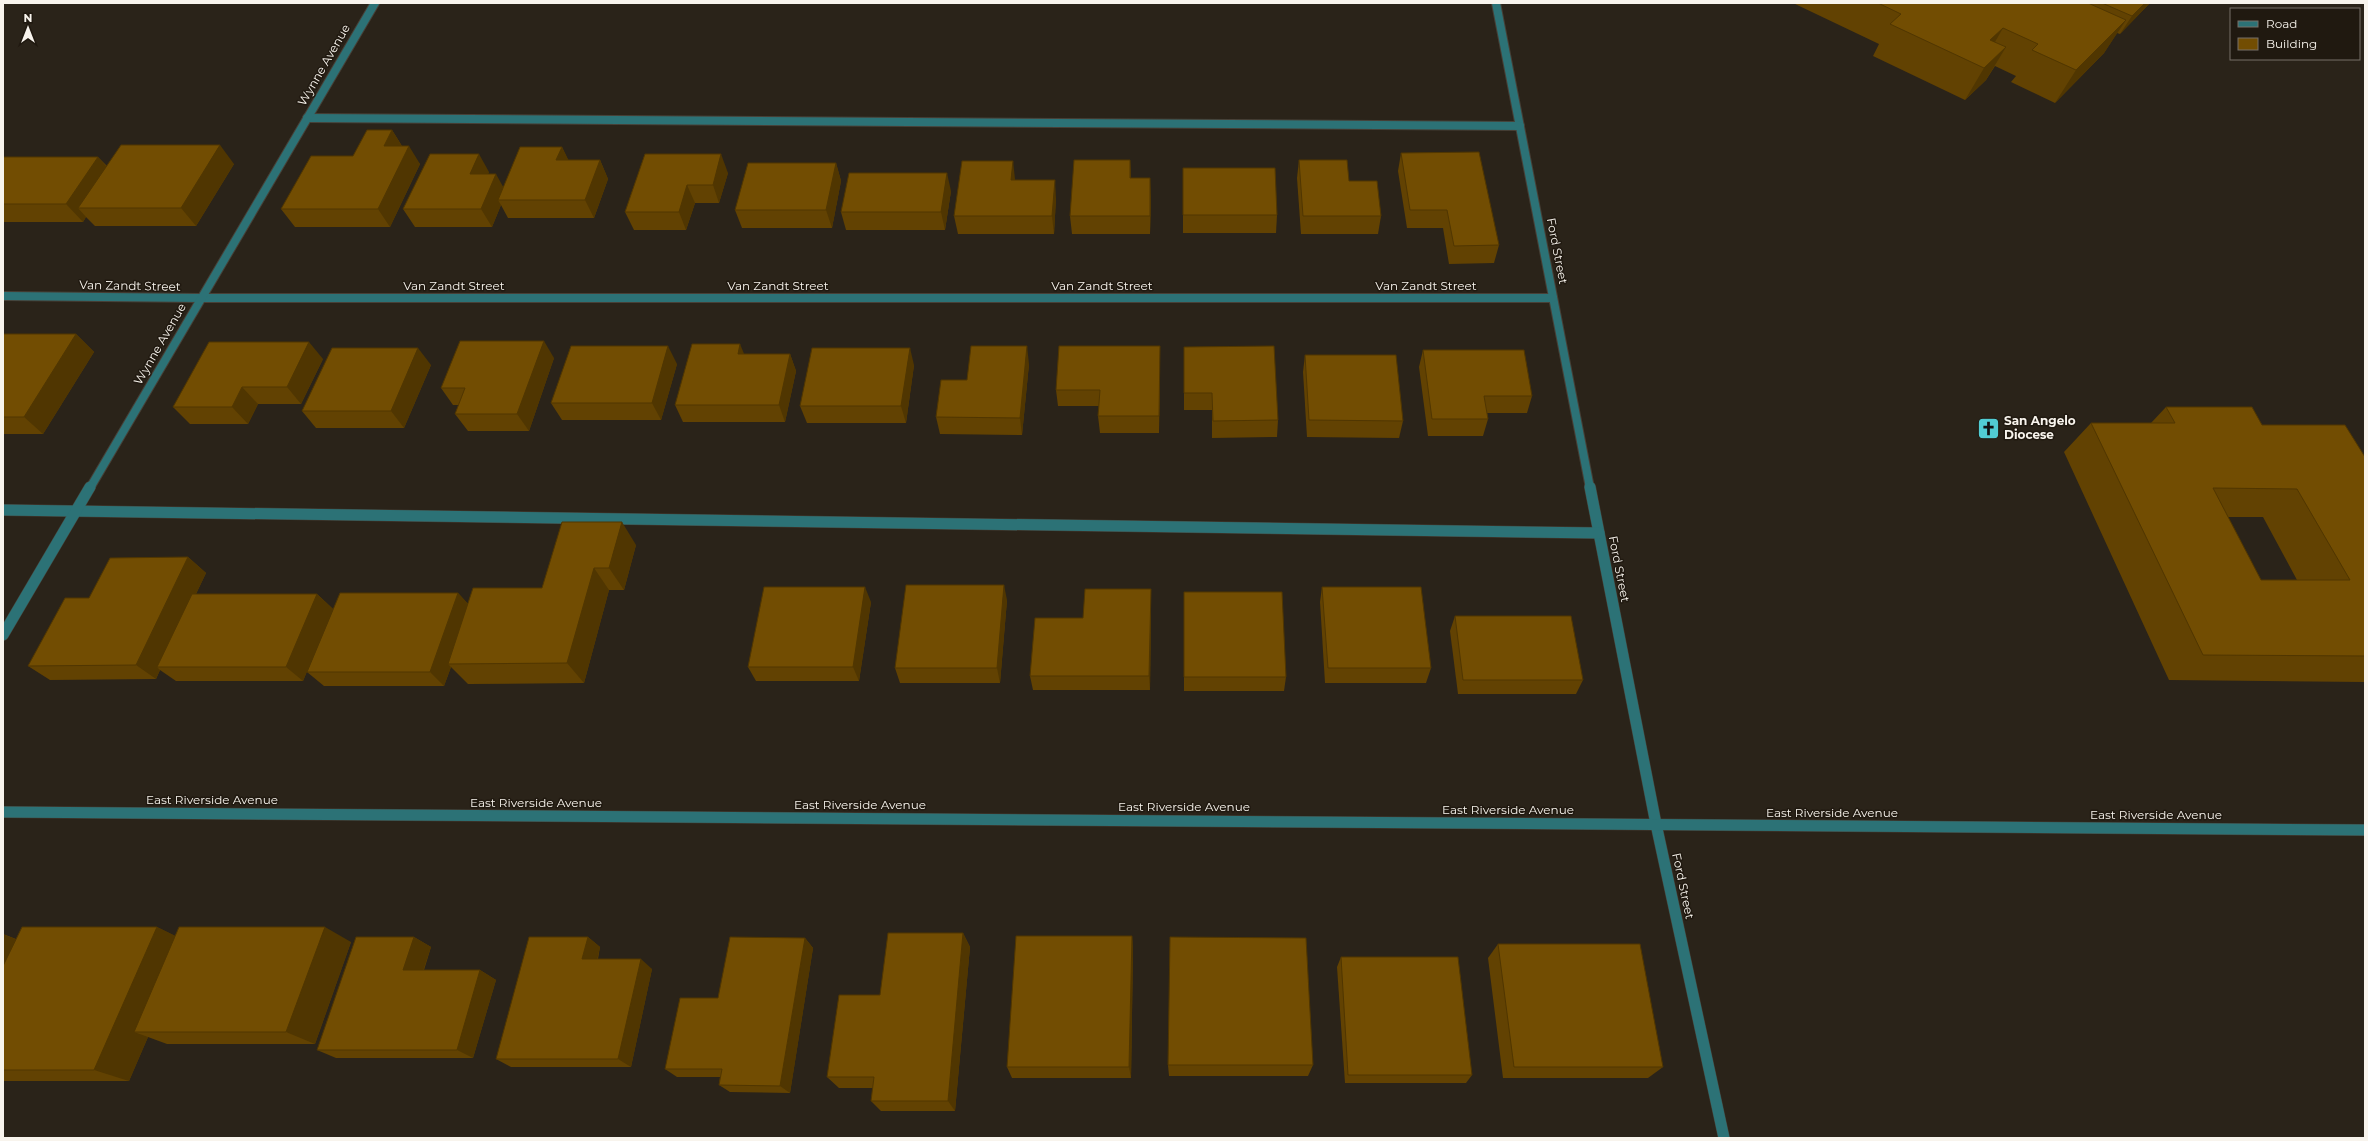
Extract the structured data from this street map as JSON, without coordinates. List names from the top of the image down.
{
  "streets": {
    "street": [
      "Wynne Avenue",
      "Ford Street",
      "Van Zandt Street",
      "East Riverside Avenue"
    ]
  },
  "crossings": [
    ["Wynne Avenue", "Van Zandt Street"],
    ["Ford Street", "Van Zandt Street"],
    ["Ford Street", "East Riverside Avenue"]
  ],
  "places": {
    "church": ["San Angelo Diocese"]
  },
  "legend": ["Road", "Building"],
  "north": "top"
}
